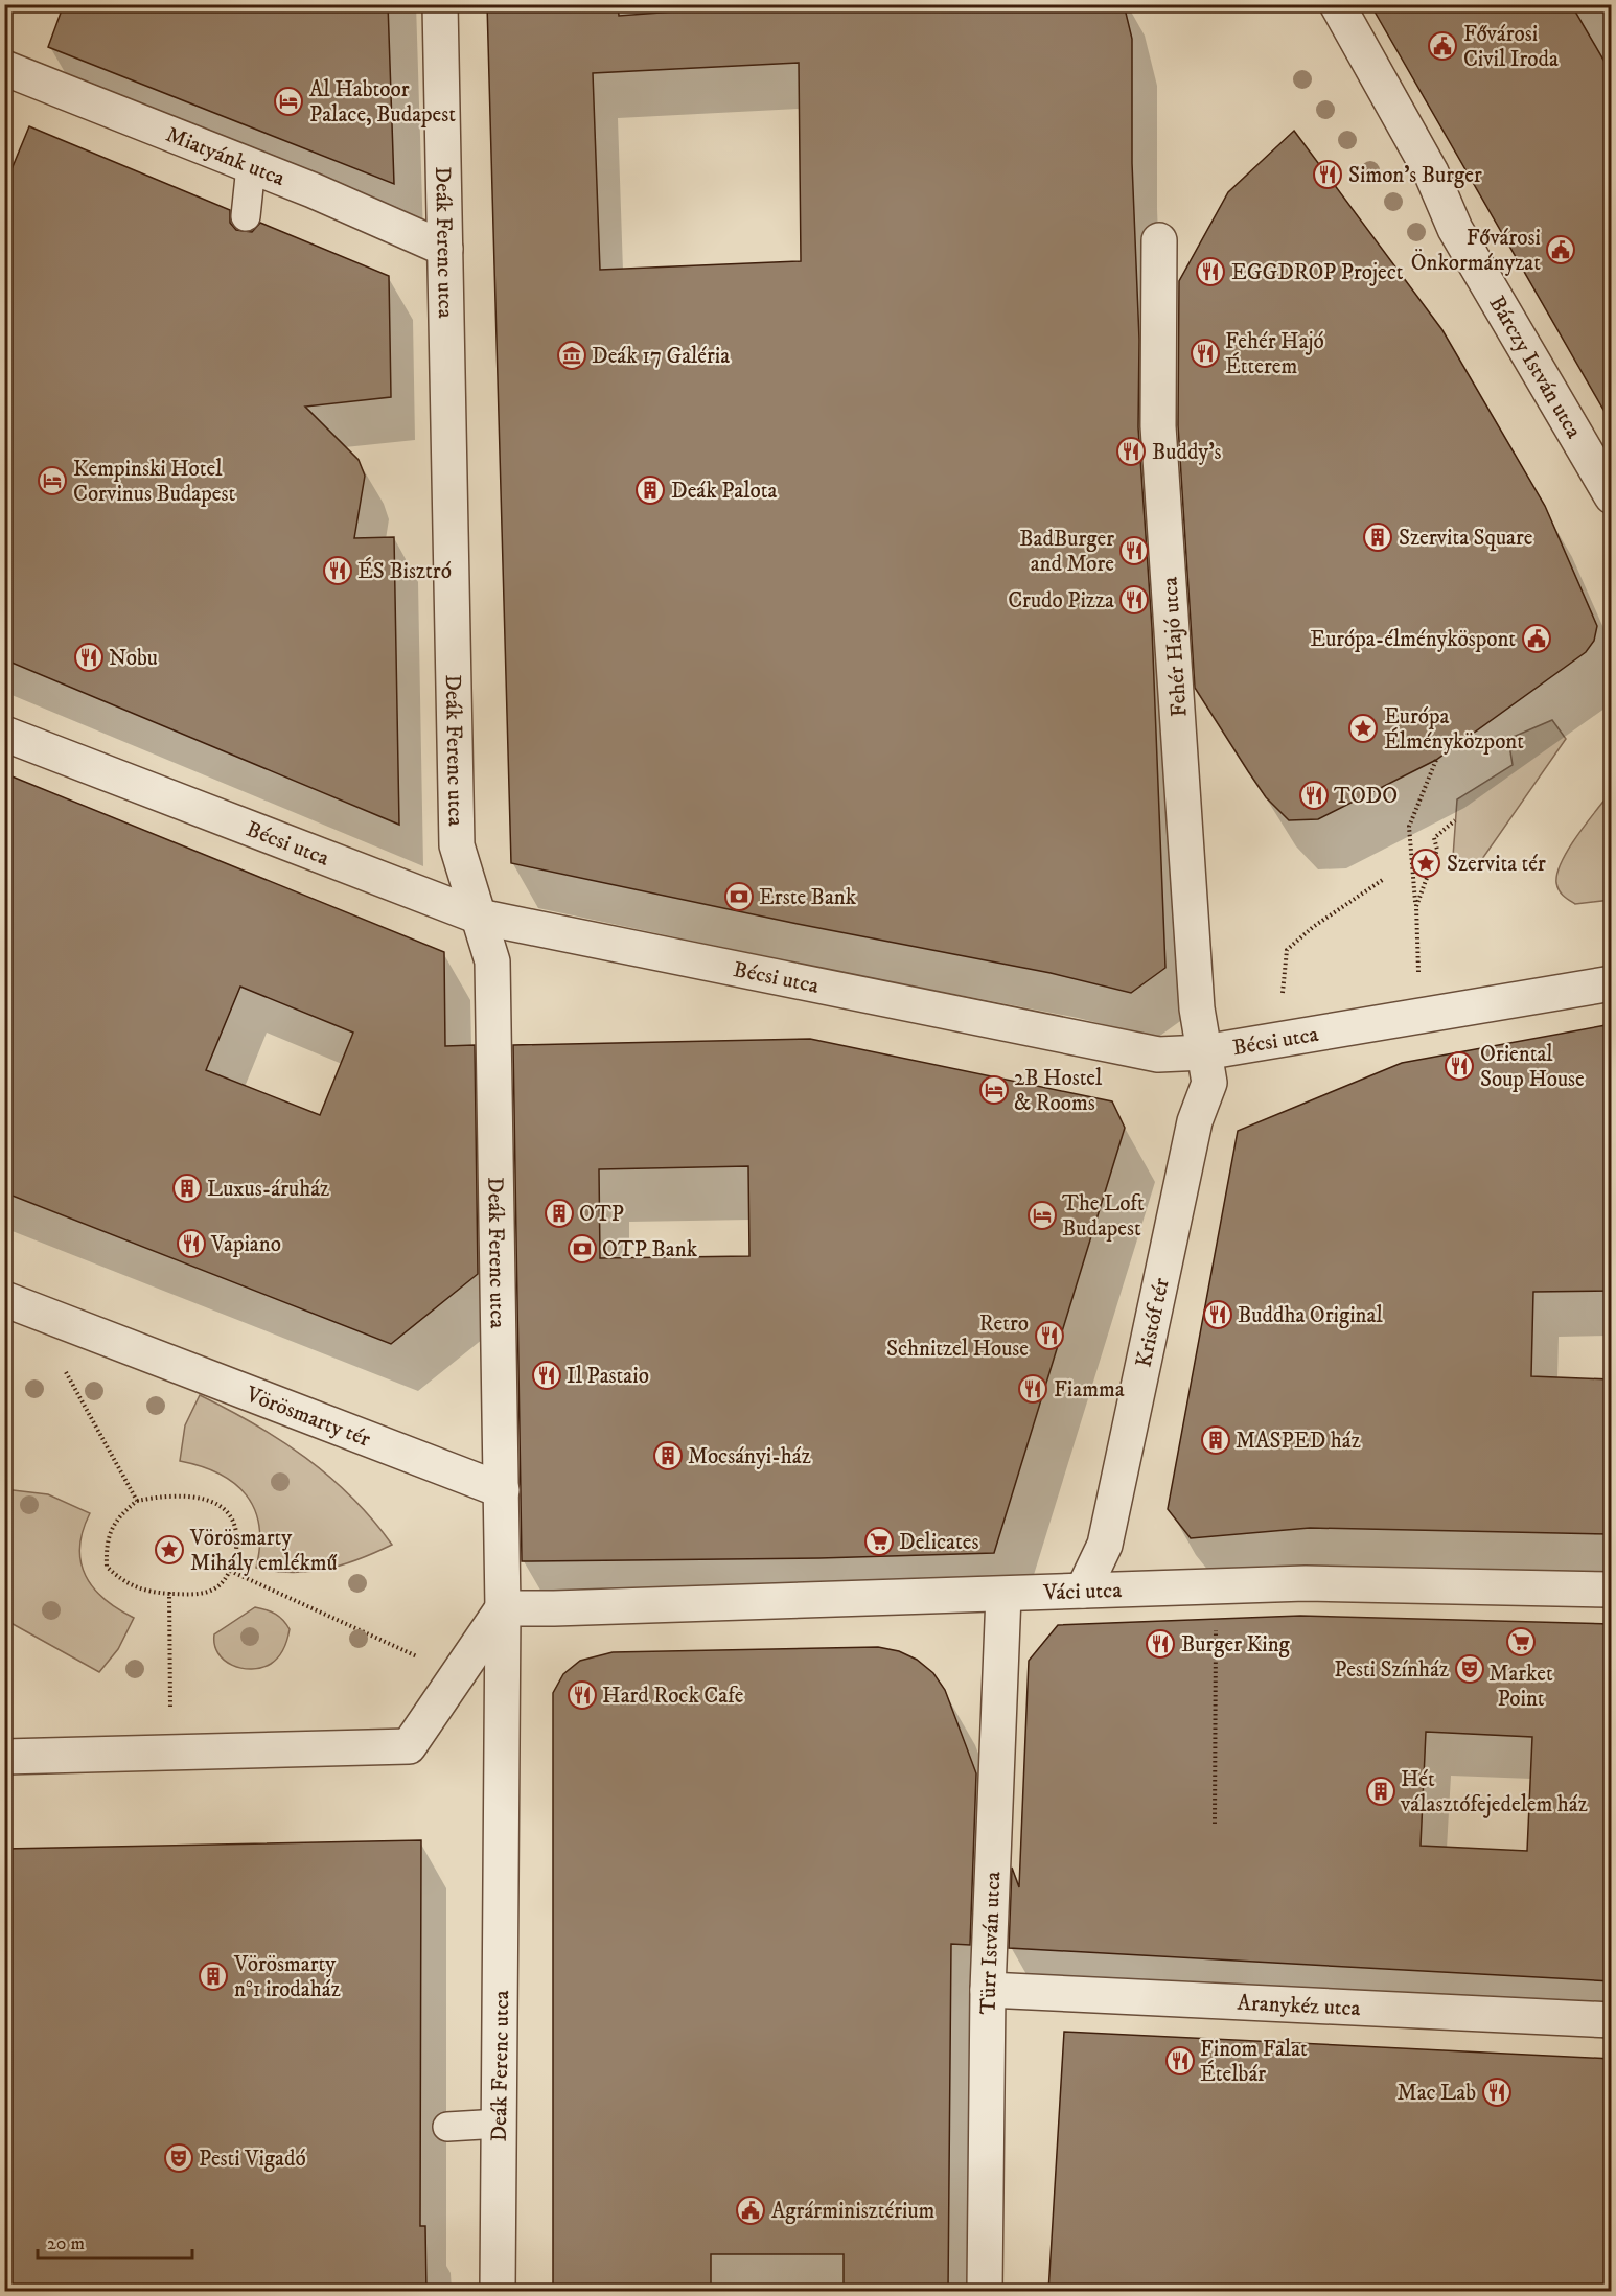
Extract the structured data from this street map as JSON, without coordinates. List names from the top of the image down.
{
  "streets": {
    "street": [
      "Miatyánk utca",
      "Deák Ferenc utca",
      "Bárczy István utca",
      "Fehér Hajó utca",
      "Bécsi utca",
      "Kristóf tér",
      "Vörösmarty tér",
      "Váci utca",
      "Türr István utca",
      "Aranykéz utca"
    ]
  },
  "crossings": [
    ["Miatyánk utca", "Deák Ferenc utca"],
    ["Deák Ferenc utca", "Bécsi utca"],
    ["Deák Ferenc utca", "Vörösmarty tér"],
    ["Deák Ferenc utca", "Váci utca"],
    ["Fehér Hajó utca", "Bécsi utca"],
    ["Fehér Hajó utca", "Kristóf tér"],
    ["Bécsi utca", "Kristóf tér"],
    ["Kristóf tér", "Váci utca"],
    ["Váci utca", "Türr István utca"],
    ["Türr István utca", "Aranykéz utca"]
  ],
  "places": {
    "public building": [
      "Fővárosi Civil Iroda",
      "Fővárosi Önkormányzat",
      "Európa-élményköspont",
      "Agrárminisztérium"
    ],
    "hotel": [
      "Al Habtoor Palace, Budapest",
      "Kempinski Hotel Corvinus Budapest",
      "2B Hostel & Rooms",
      "The Loft Budapest"
    ],
    "restaurant": [
      "Simon's Burger",
      "EGGDROP Project",
      "Fehér Hajó Étterem",
      "Buddy's",
      "BadBurger and More",
      "ÉS Bisztró",
      "Crudo Pizza",
      "Nobu",
      "TODO",
      "Oriental Soup House",
      "Vapiano",
      "Buddha Original",
      "Retro Schnitzel House",
      "Il Pastaio",
      "Fiamma",
      "Burger King",
      "Hard Rock Cafe",
      "Finom Falat Ételbár",
      "Mac Lab"
    ],
    "museum": ["Deák 17 Galéria"],
    "building": [
      "Deák Palota",
      "Szervita Square",
      "Luxus-áruház",
      "OTP",
      "MASPED ház",
      "Mocsányi-ház",
      "Hét választófejedelem ház",
      "Vörösmarty n°1 irodaház"
    ],
    "place": ["Európa Élményközpont", "Szervita tér", "Vörösmarty Mihály emlékmű"],
    "bank": ["Erste Bank", "OTP Bank"],
    "supermarket": ["Delicates", "Market Point"],
    "theatre": ["Pesti Színház", "Pesti Vigadó"]
  },
  "scale_bar": "20 m"
}
